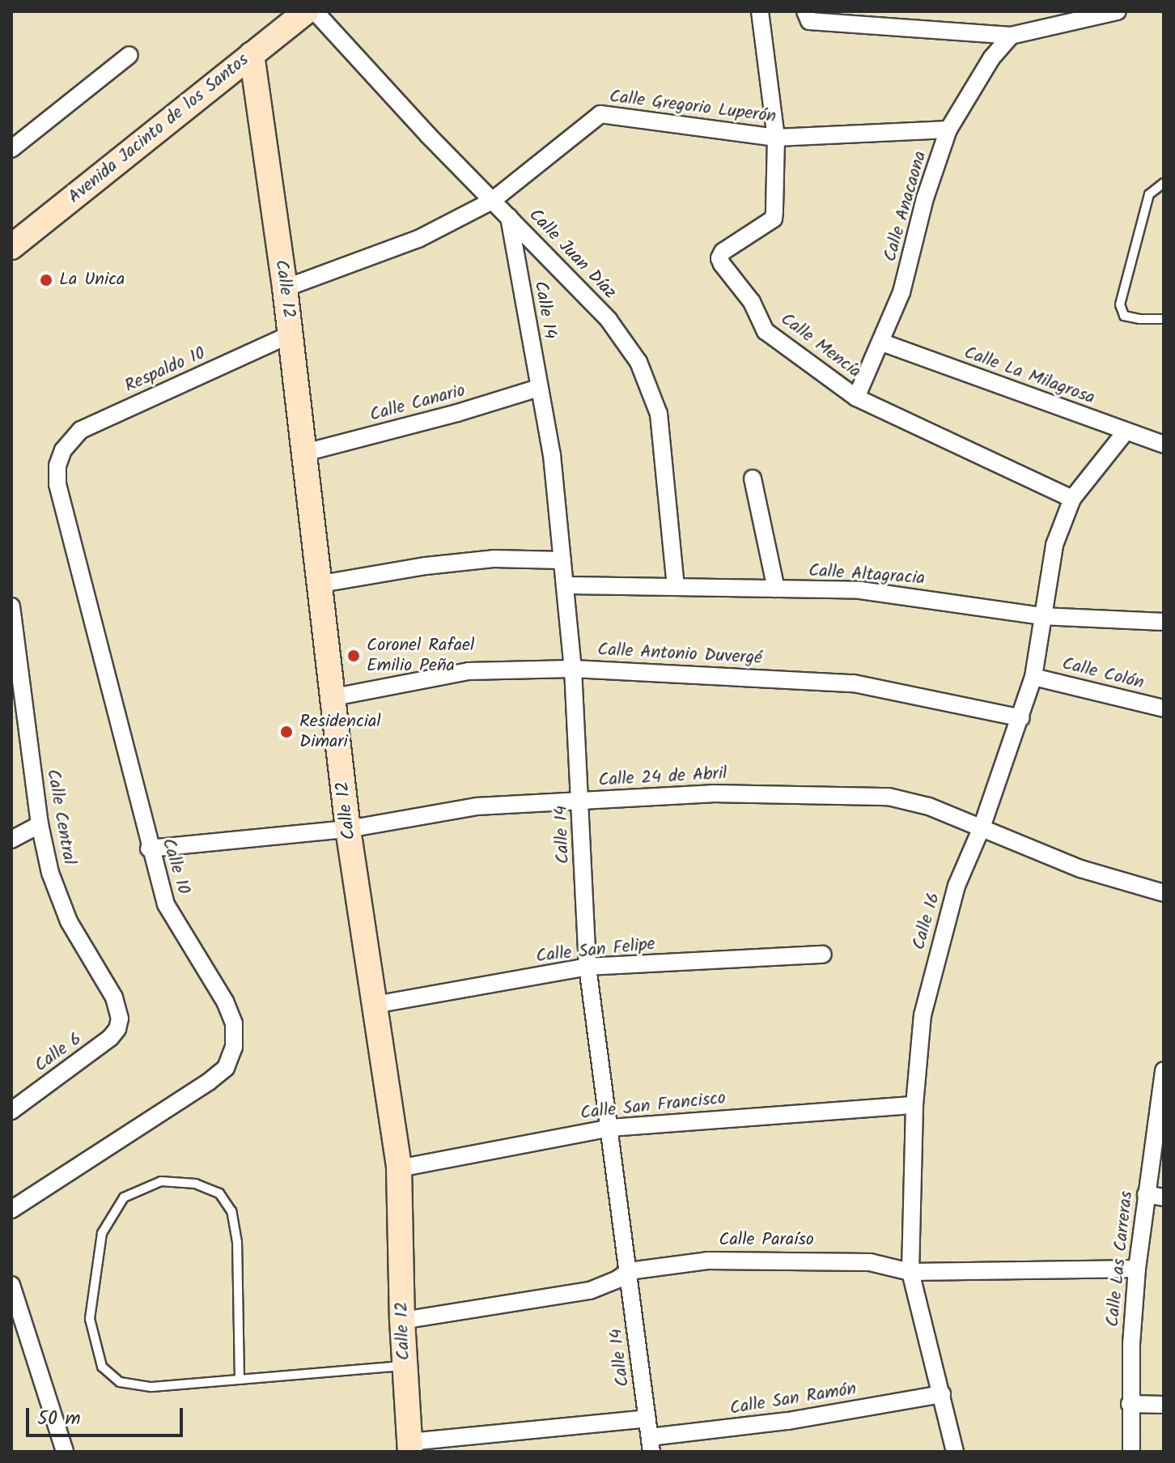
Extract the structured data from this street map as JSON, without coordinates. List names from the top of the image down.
{
  "streets": {
    "main road": ["Avenida Jacinto de los Santos", "Calle 12"],
    "street": [
      "Calle Gregorio Luperón",
      "Calle Anacaona",
      "Calle Juan Díaz",
      "Calle 14",
      "Calle Mencía",
      "Respaldo 10",
      "Calle La Milagrosa",
      "Calle Canario",
      "Calle Altagracia",
      "Calle Antonio Duvergé",
      "Calle Colón",
      "Calle 24 de Abril",
      "Calle Central",
      "Calle 10",
      "Calle 16",
      "Calle San Felipe",
      "Calle 6",
      "Calle San Francisco",
      "Calle Paraíso",
      "Calle Las Carreras",
      "Calle San Ramón"
    ]
  },
  "crossings": [
    ["Calle Gregorio Luperón", "Calle Anacaona"],
    ["Calle Gregorio Luperón", "Calle Juan Díaz"],
    ["Calle Gregorio Luperón", "Calle 12"],
    ["Calle Gregorio Luperón", "Calle Mencía"],
    ["Avenida Jacinto de los Santos", "Calle 12"],
    ["Calle Anacaona", "Calle Mencía"],
    ["Calle Anacaona", "Calle La Milagrosa"],
    ["Calle Juan Díaz", "Calle 14"],
    ["Calle Juan Díaz", "Calle Altagracia"],
    ["Calle 12", "Respaldo 10"],
    ["Calle 12", "Calle Canario"],
    ["Calle 12", "Calle Antonio Duvergé"],
    ["Calle 12", "Calle 24 de Abril"],
    ["Calle 12", "Calle San Felipe"],
    ["Calle 12", "Calle San Francisco"],
    ["Calle 12", "Calle Paraíso"],
    ["Calle 14", "Calle Canario"],
    ["Calle 14", "Calle Altagracia"],
    ["Calle 14", "Calle Antonio Duvergé"],
    ["Calle 14", "Calle 24 de Abril"],
    ["Calle 14", "Calle San Felipe"],
    ["Calle 14", "Calle San Francisco"],
    ["Calle 14", "Calle Paraíso"],
    ["Calle 14", "Calle San Ramón"],
    ["Calle Mencía", "Calle 16"],
    ["Respaldo 10", "Calle 10"],
    ["Calle La Milagrosa", "Calle 16"],
    ["Calle Altagracia", "Calle 16"],
    ["Calle Antonio Duvergé", "Calle 16"],
    ["Calle Colón", "Calle 16"],
    ["Calle 24 de Abril", "Calle 10"],
    ["Calle 24 de Abril", "Calle 16"],
    ["Calle Central", "Calle 6"],
    ["Calle 16", "Calle San Francisco"],
    ["Calle 16", "Calle Paraíso"],
    ["Calle 16", "Calle San Ramón"],
    ["Calle Paraíso", "Calle Las Carreras"]
  ],
  "places": ["La Unica", "Coronel Rafael Emilio Peña", "Residencial Dimari"],
  "scale_bar": "50 m"
}
